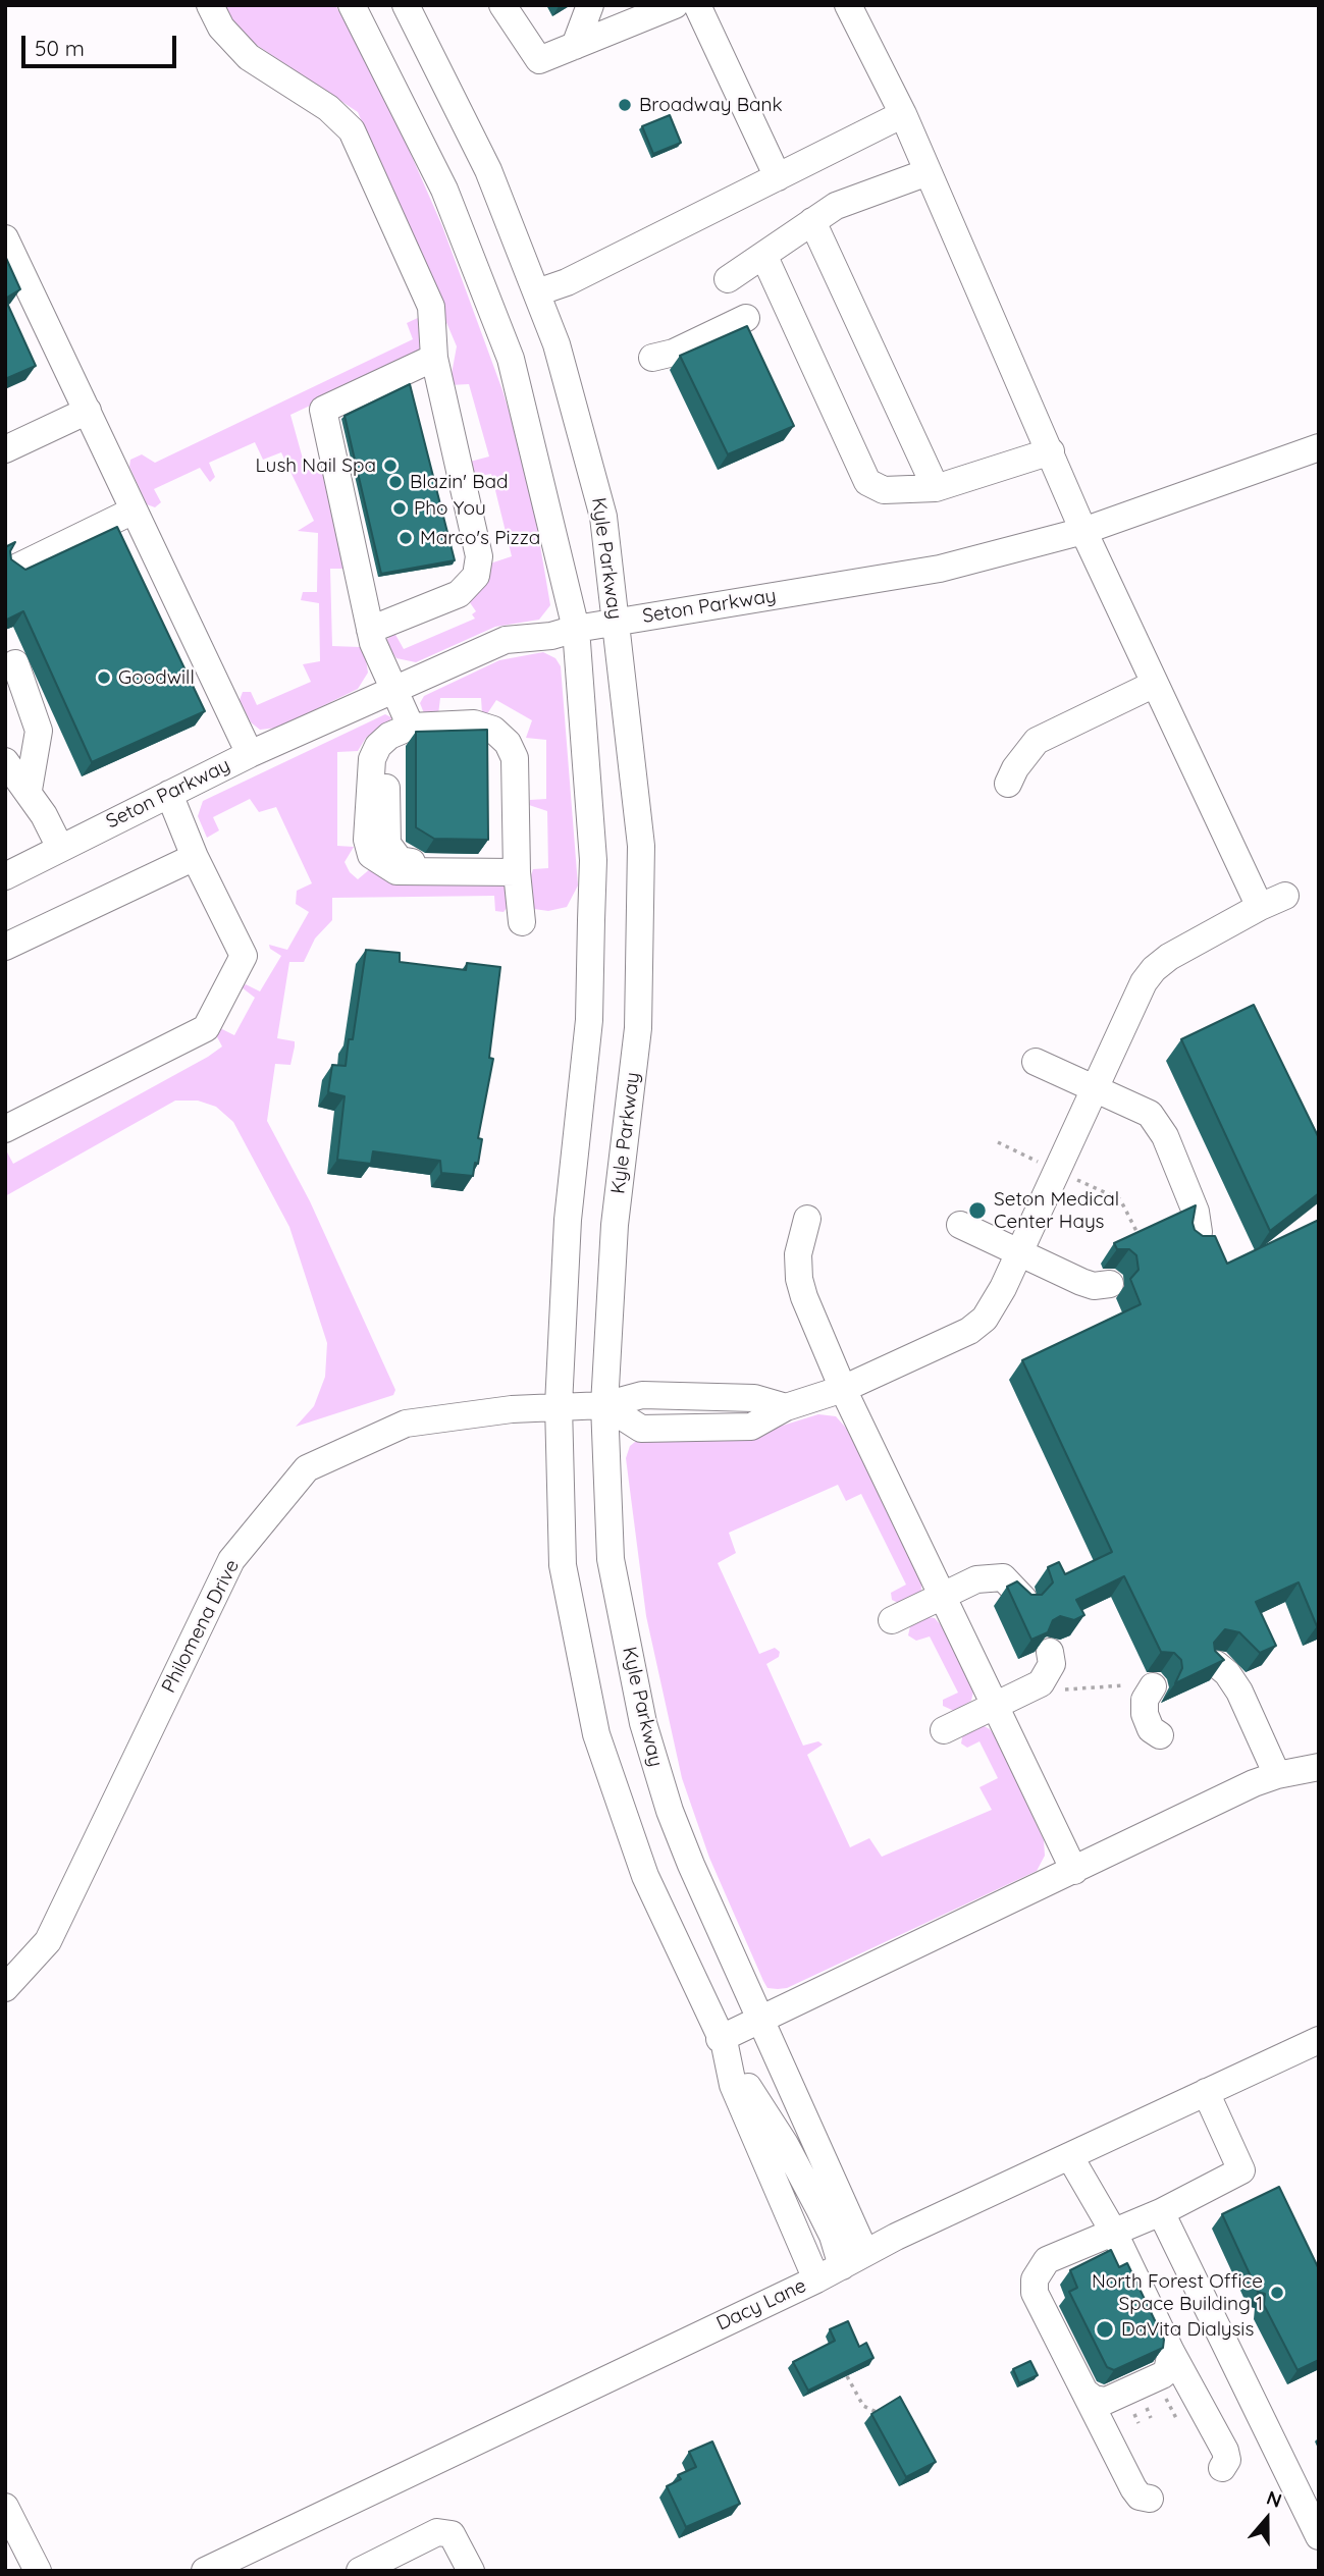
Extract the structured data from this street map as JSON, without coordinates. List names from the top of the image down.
{
  "streets": {
    "street": [
      "Kyle Parkway",
      "Seton Parkway",
      "Philomena Drive",
      "Dacy Lane"
    ]
  },
  "crossings": [
    ["Kyle Parkway", "Seton Parkway"],
    ["Kyle Parkway", "Philomena Drive"],
    ["Kyle Parkway", "Dacy Lane"]
  ],
  "places": [
    "Broadway Bank",
    "Lush Nail Spa",
    "Blazin' Bad",
    "Pho You",
    "Marco's Pizza",
    "Goodwill",
    "Seton Medical Center Hays",
    "North Forest Office Space Building 1",
    "DaVita Dialysis"
  ],
  "scale_bar": "50 m",
  "north": "top"
}
